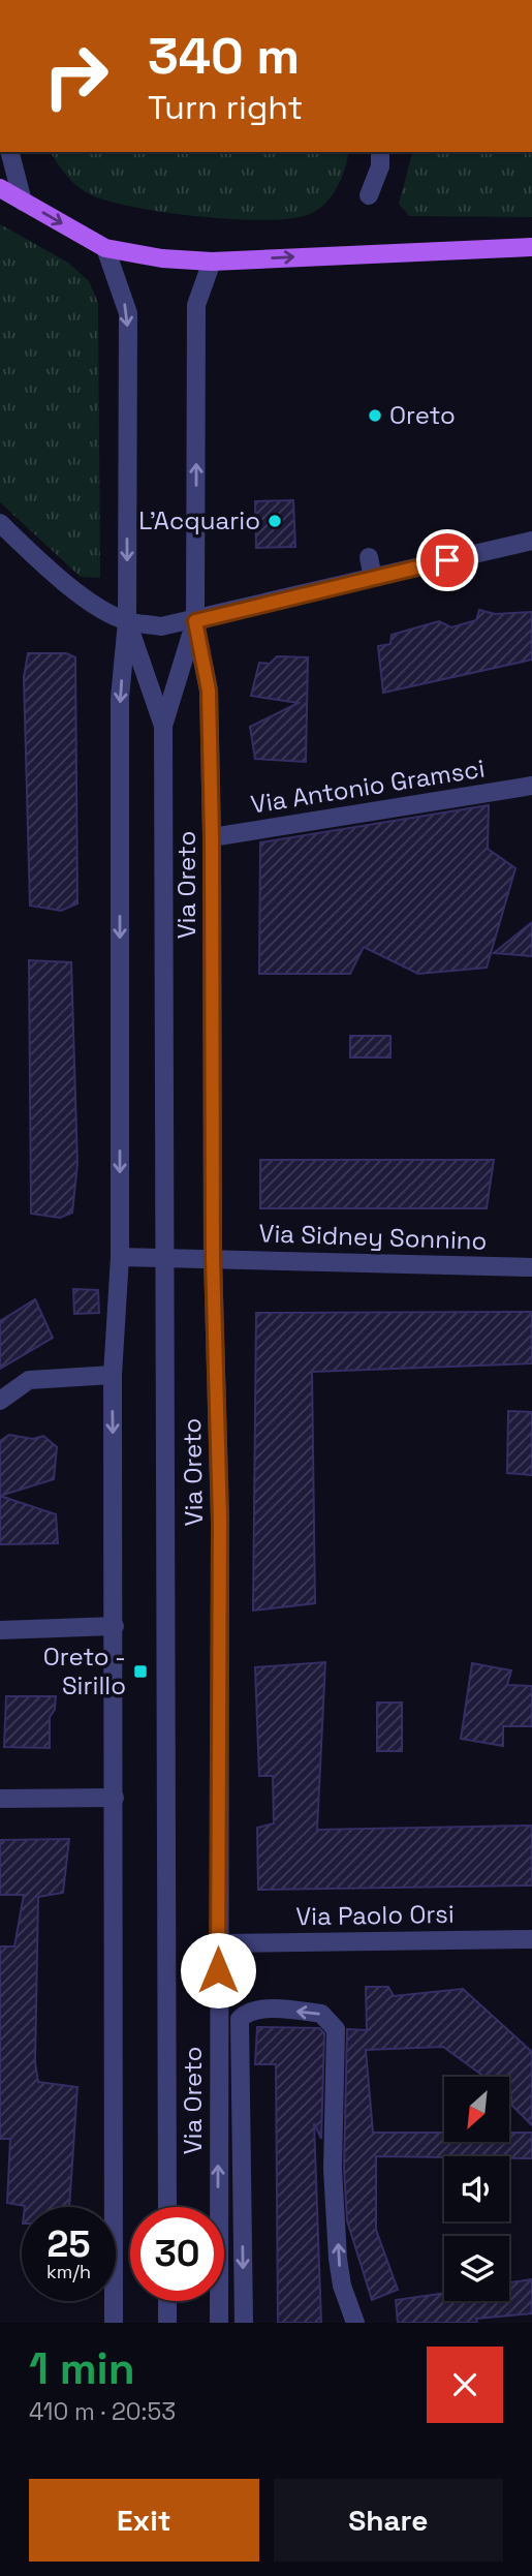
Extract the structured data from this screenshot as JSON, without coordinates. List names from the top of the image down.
{
  "streets": {
    "street": [
      "Via Antonio Gramsci",
      "Via Oreto",
      "Via Sidney Sonnino",
      "Via Paolo Orsi"
    ]
  },
  "crossings": [
    ["Via Antonio Gramsci", "Via Oreto"],
    ["Via Oreto", "Via Sidney Sonnino"],
    ["Via Oreto", "Via Paolo Orsi"]
  ],
  "places": {
    "other": ["Oreto", "L'Acquario"],
    "transit": ["Oreto - Sirillo"]
  },
  "north": "bottom left",
  "page": {
    "turn": ["340 m", "Turn right"],
    "speed": "25 km/h",
    "limit": "30",
    "heading": ["1 min", "410 m · 20:53"],
    "buttons": ["Exit", "Share"]
  }
}
